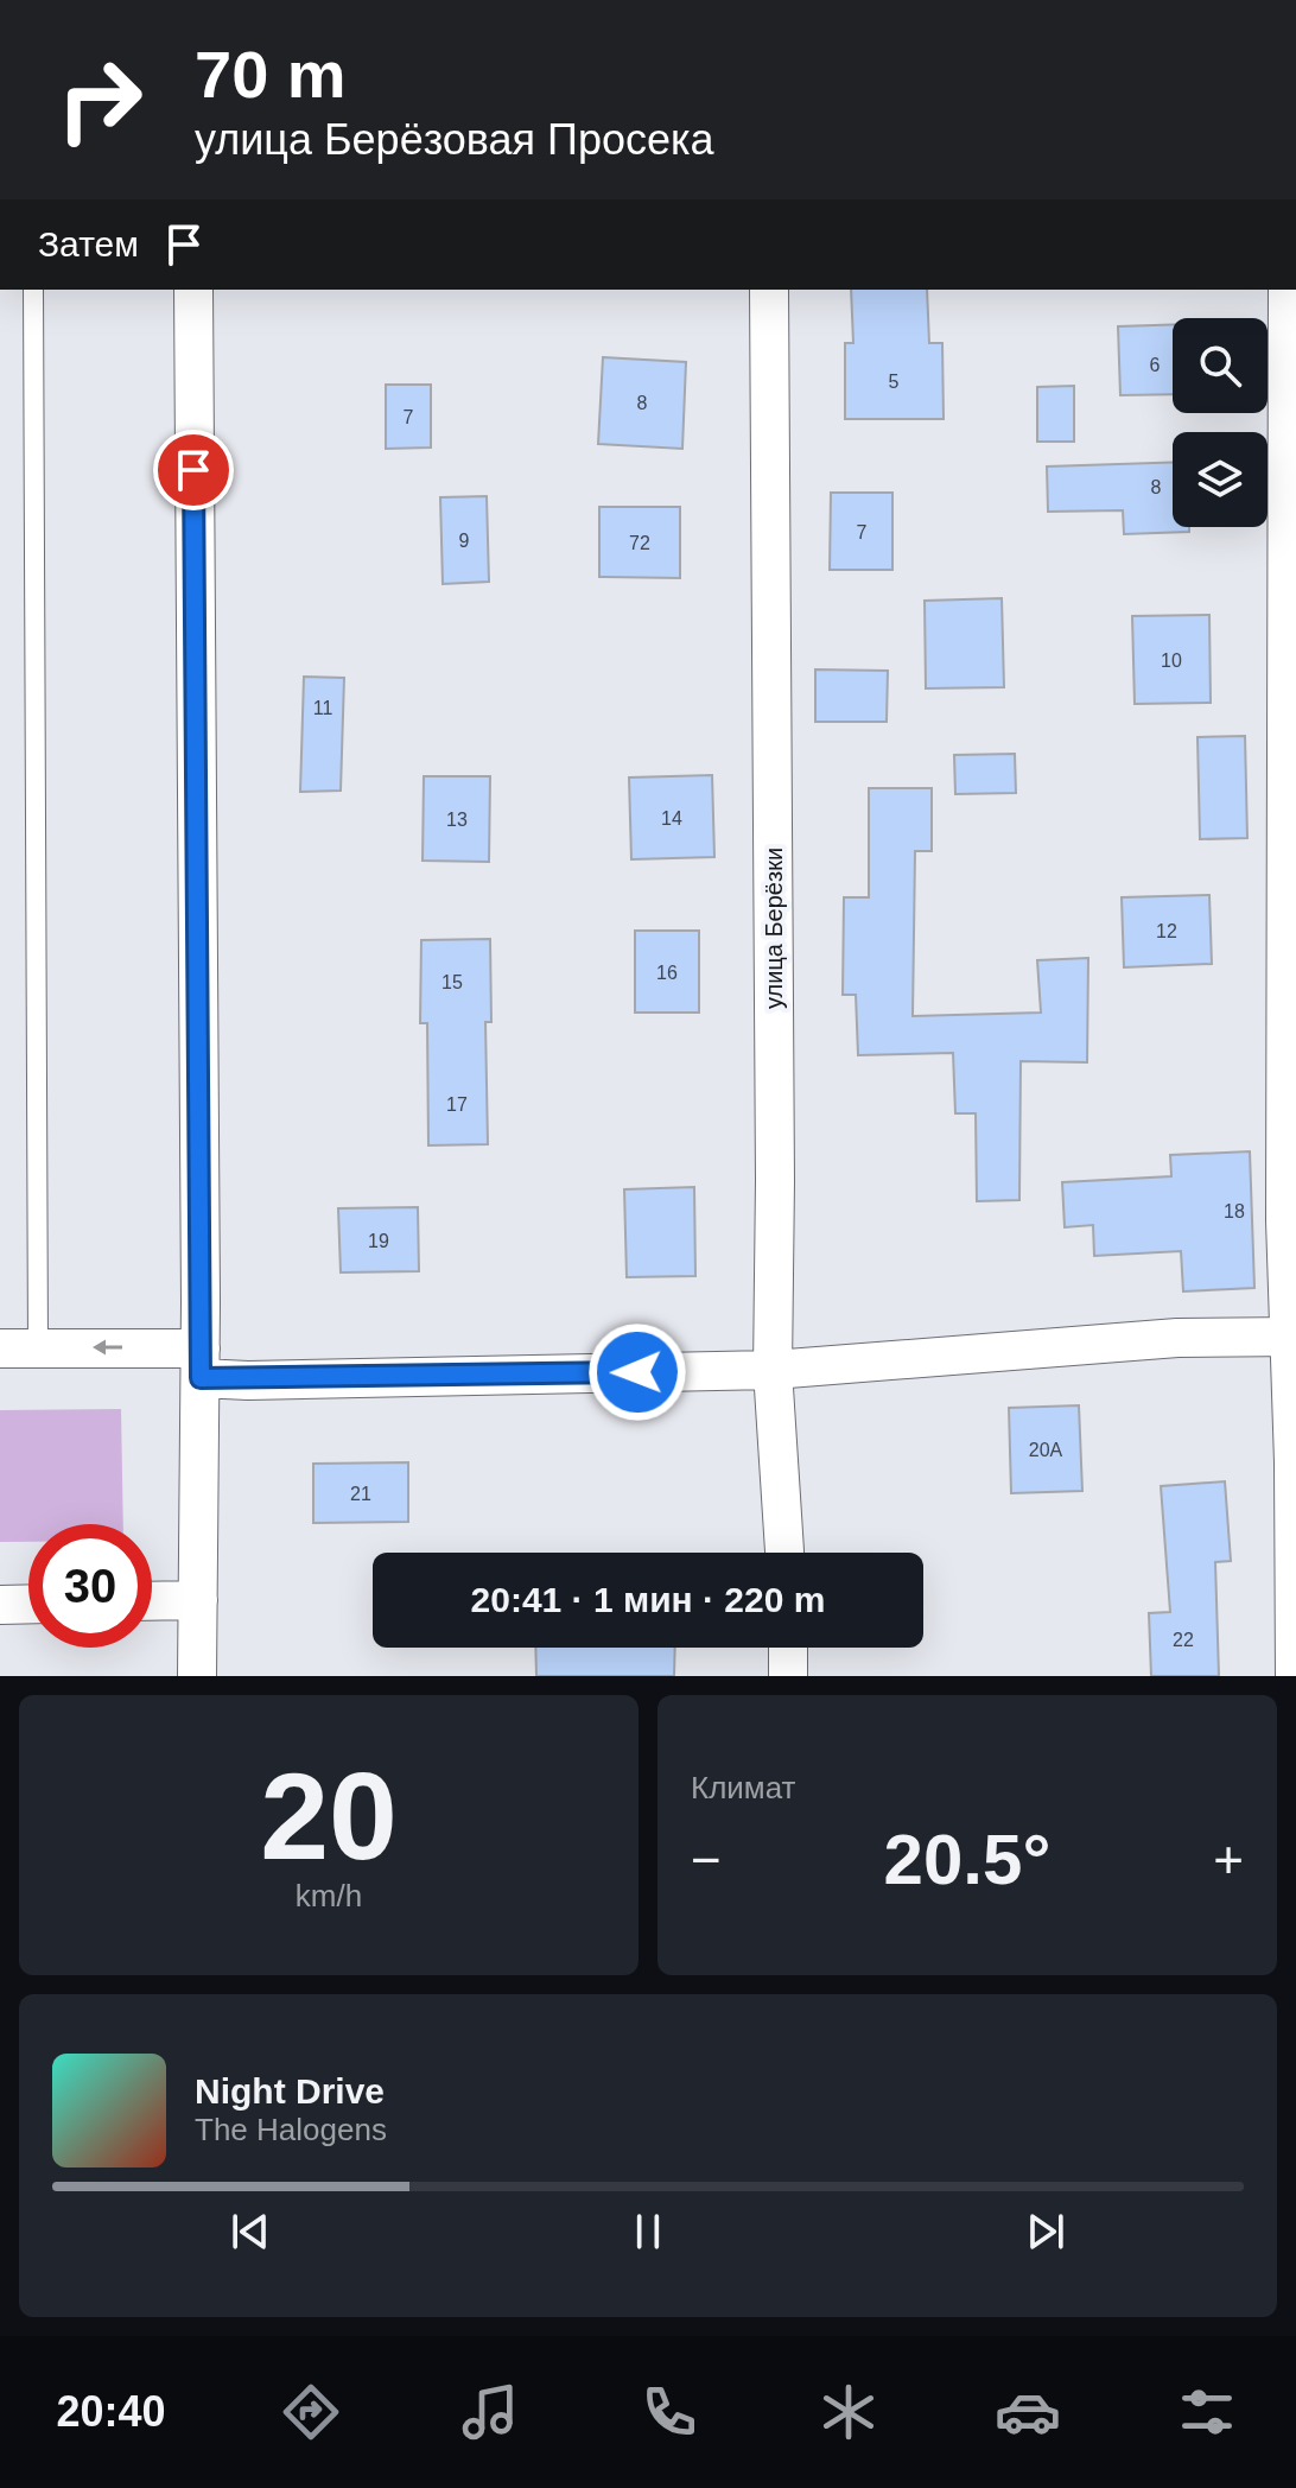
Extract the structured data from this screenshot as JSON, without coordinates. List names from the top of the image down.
{
  "streets": {
    "street": ["улица Берёзки"]
  },
  "house_numbers": [
    "6",
    "5",
    "8",
    "7",
    "8",
    "7",
    "9",
    "72",
    "10",
    "11",
    "14",
    "13",
    "12",
    "16",
    "15",
    "17",
    "18",
    "19",
    "20А",
    "21",
    "22"
  ],
  "page": {
    "turn": ["70 m", "улица Берёзовая Просека"],
    "then": "Затем",
    "limit": "30",
    "trip": "20:41 · 1 мин · 220 m",
    "tile": [
      ["20", "km/h"],
      "Климат"
    ],
    "heat": ["−", "20.5°", "+"],
    "song": ["Night Drive", "The Halogens"],
    "tabs": "20:40"
  }
}
